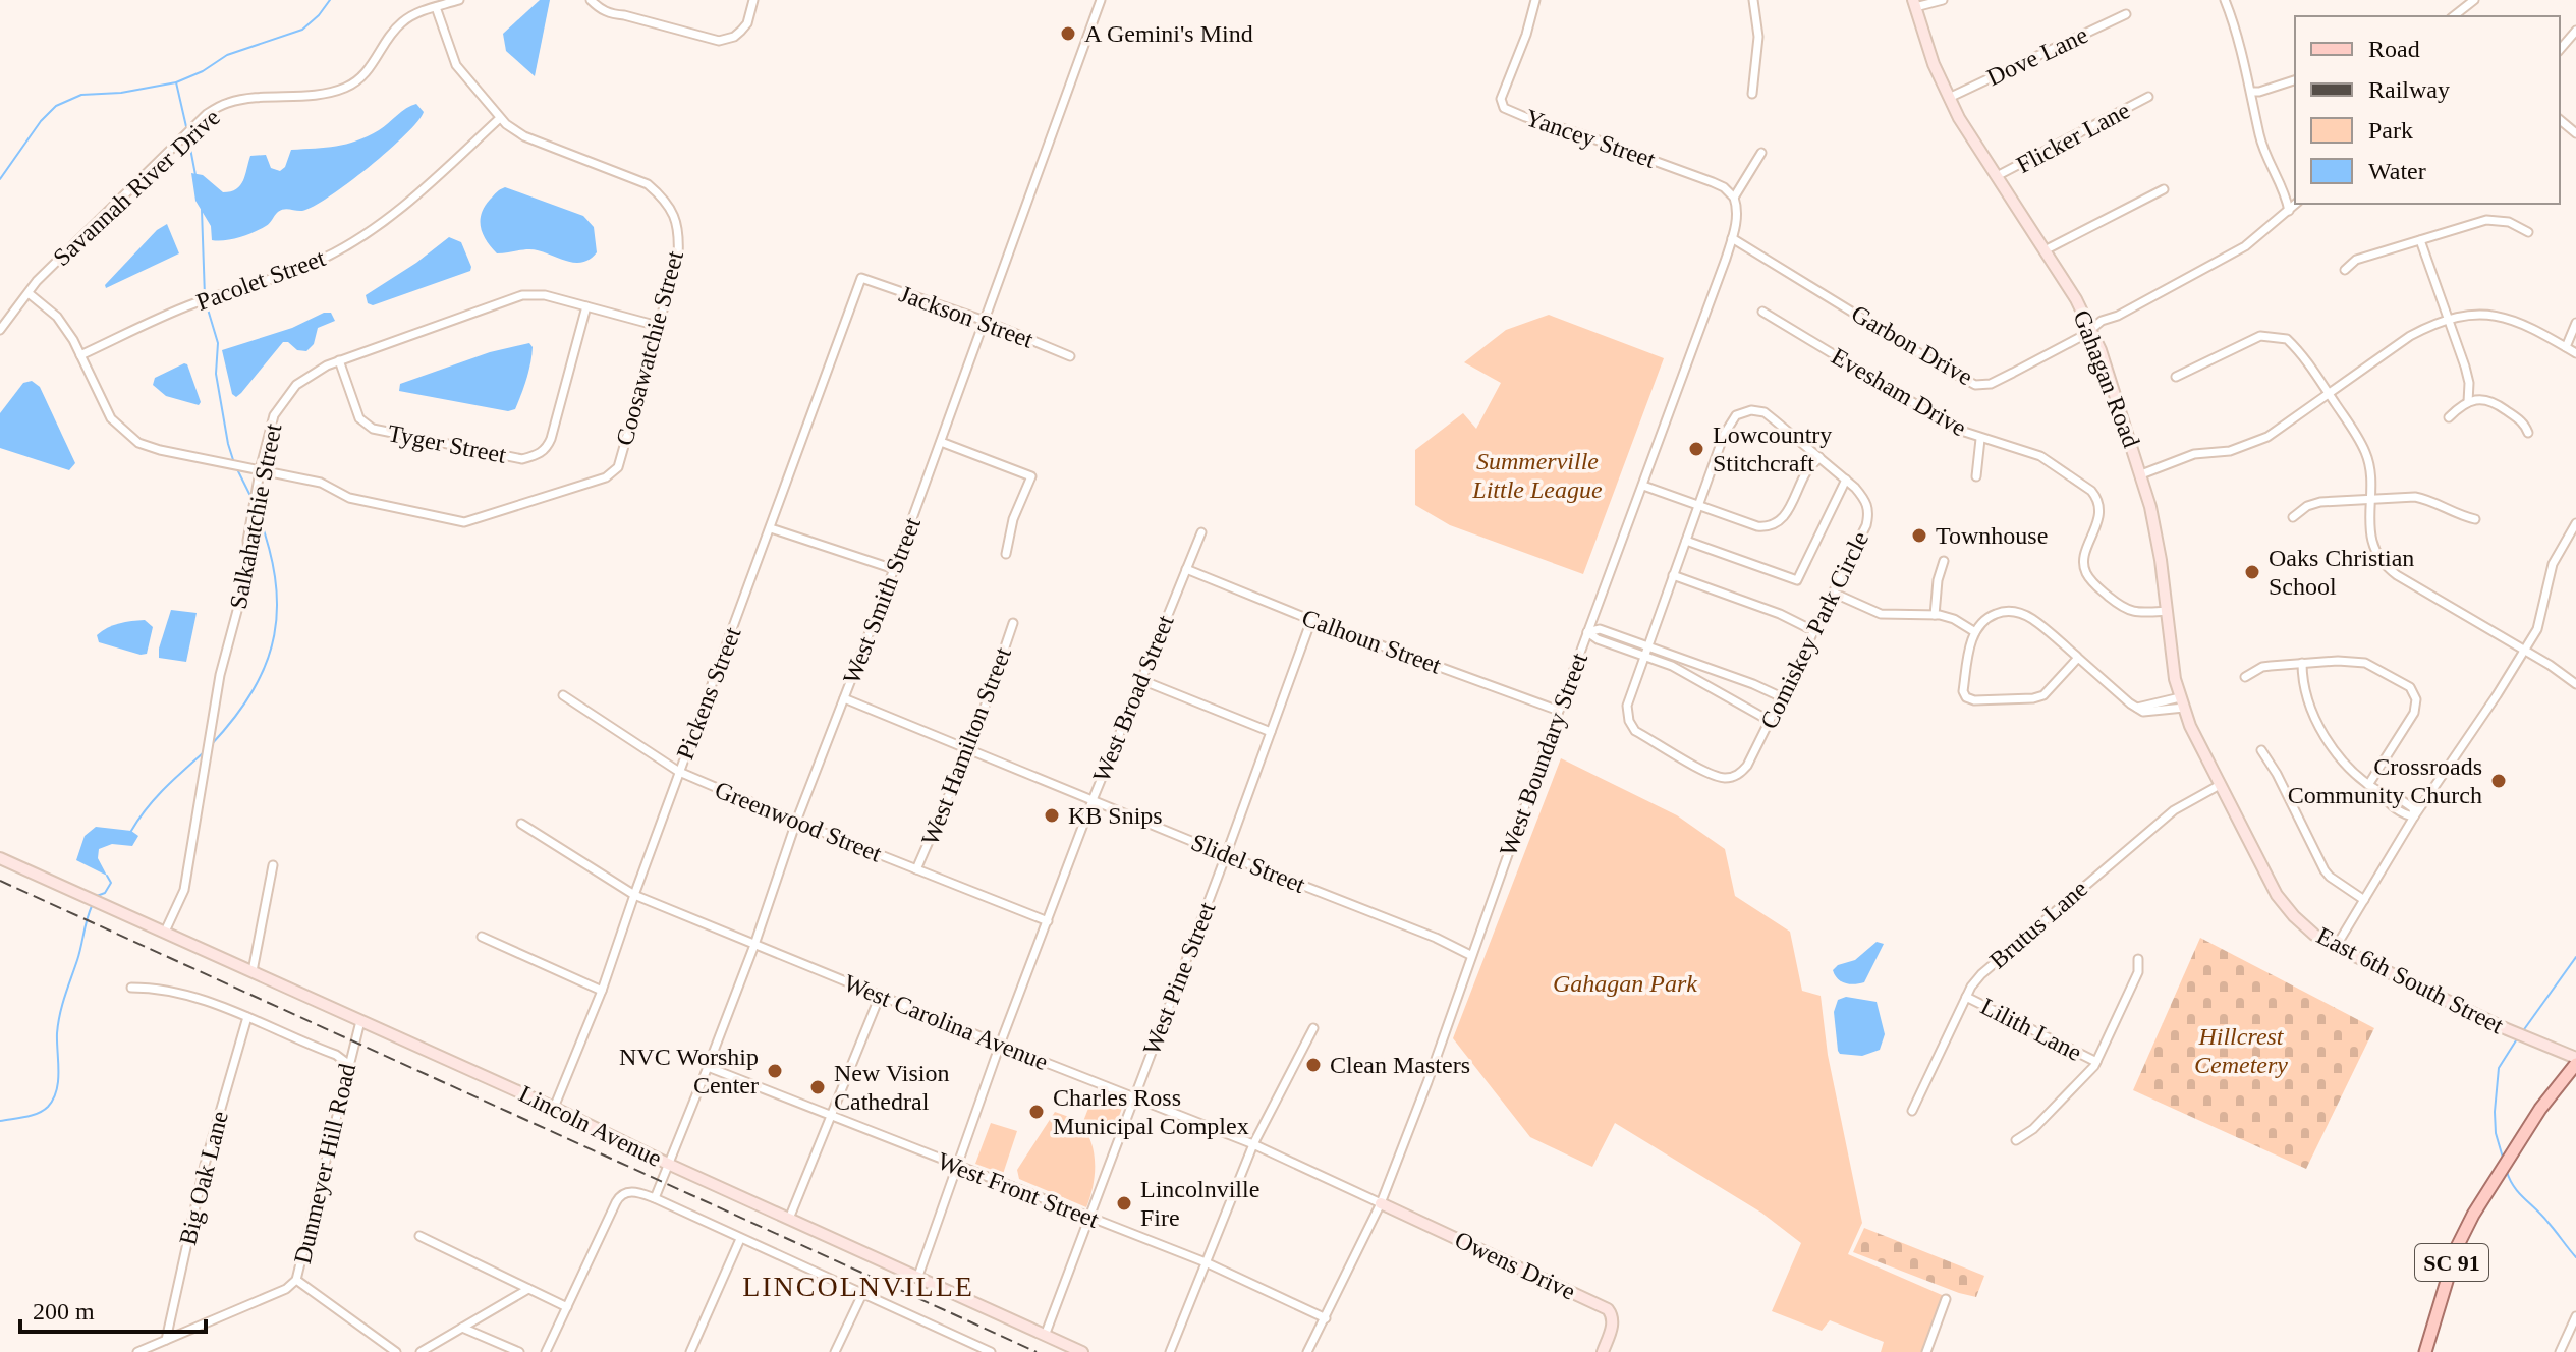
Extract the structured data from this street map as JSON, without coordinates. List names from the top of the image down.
{
  "streets": {
    "main road": ["SC 91"],
    "street": [
      "Dove Lane",
      "Flicker Lane",
      "Yancey Street",
      "Savannah River Drive",
      "Pacolet Street",
      "Jackson Street",
      "Garbon Drive",
      "Coosawatchie Street",
      "Gahagan Road",
      "Evesham Drive",
      "Tyger Street",
      "Salkahatchie Street",
      "West Smith Street",
      "Comiskey Park Circle",
      "Calhoun Street",
      "Pickens Street",
      "West Broad Street",
      "West Hamilton Street",
      "West Boundary Street",
      "Greenwood Street",
      "Slidel Street",
      "Brutus Lane",
      "West Pine Street",
      "East 6th South Street",
      "West Carolina Avenue",
      "Lilith Lane",
      "Lincoln Avenue",
      "Dunmeyer Hill Road",
      "Big Oak Lane",
      "West Front Street",
      "Owens Drive"
    ]
  },
  "crossings": [
    ["Dove Lane", "Gahagan Road"],
    ["Flicker Lane", "Gahagan Road"],
    ["Yancey Street", "West Boundary Street"],
    ["Savannah River Drive", "Coosawatchie Street"],
    ["Pacolet Street", "Coosawatchie Street"],
    ["Jackson Street", "West Smith Street"],
    ["Jackson Street", "Pickens Street"],
    ["Garbon Drive", "Gahagan Road"],
    ["Garbon Drive", "West Boundary Street"],
    ["Coosawatchie Street", "Salkahatchie Street"],
    ["Gahagan Road", "Evesham Drive"],
    ["Gahagan Road", "Brutus Lane"],
    ["Gahagan Road", "East 6th South Street"],
    ["Tyger Street", "Salkahatchie Street"],
    ["Salkahatchie Street", "Lincoln Avenue"],
    ["West Smith Street", "Greenwood Street"],
    ["West Smith Street", "Slidel Street"],
    ["West Smith Street", "West Carolina Avenue"],
    ["West Smith Street", "Lincoln Avenue"],
    ["West Smith Street", "West Front Street"],
    ["Calhoun Street", "West Broad Street"],
    ["Calhoun Street", "West Boundary Street"],
    ["Calhoun Street", "West Pine Street"],
    ["Pickens Street", "Greenwood Street"],
    ["Pickens Street", "West Carolina Avenue"],
    ["Pickens Street", "Lincoln Avenue"],
    ["West Broad Street", "Greenwood Street"],
    ["West Broad Street", "Slidel Street"],
    ["West Broad Street", "West Carolina Avenue"],
    ["West Broad Street", "Lincoln Avenue"],
    ["West Broad Street", "West Front Street"],
    ["West Hamilton Street", "Greenwood Street"],
    ["West Hamilton Street", "Slidel Street"],
    ["West Boundary Street", "Slidel Street"],
    ["West Boundary Street", "West Carolina Avenue"],
    ["West Boundary Street", "West Front Street"],
    ["West Boundary Street", "Owens Drive"],
    ["Slidel Street", "West Pine Street"],
    ["Brutus Lane", "East 6th South Street"],
    ["Brutus Lane", "Lilith Lane"],
    ["West Pine Street", "West Carolina Avenue"],
    ["West Pine Street", "Lincoln Avenue"],
    ["West Pine Street", "West Front Street"],
    ["West Carolina Avenue", "Owens Drive"],
    ["Lincoln Avenue", "Dunmeyer Hill Road"],
    ["Dunmeyer Hill Road", "Big Oak Lane"]
  ],
  "districts": ["LINCOLNVILLE"],
  "parks": ["Summerville Little League", "Gahagan Park", "Hillcrest Cemetery"],
  "places": [
    "A Gemini's Mind",
    "Lowcountry Stitchcraft",
    "Townhouse",
    "Oaks Christian School",
    "Crossroads Community Church",
    "KB Snips",
    "Clean Masters",
    "NVC Worship Center",
    "New Vision Cathedral",
    "Charles Ross Municipal Complex",
    "Lincolnville Fire"
  ],
  "legend": [
    "Road",
    "Railway",
    "Park",
    "Water"
  ],
  "scale_bar": "200 m"
}
